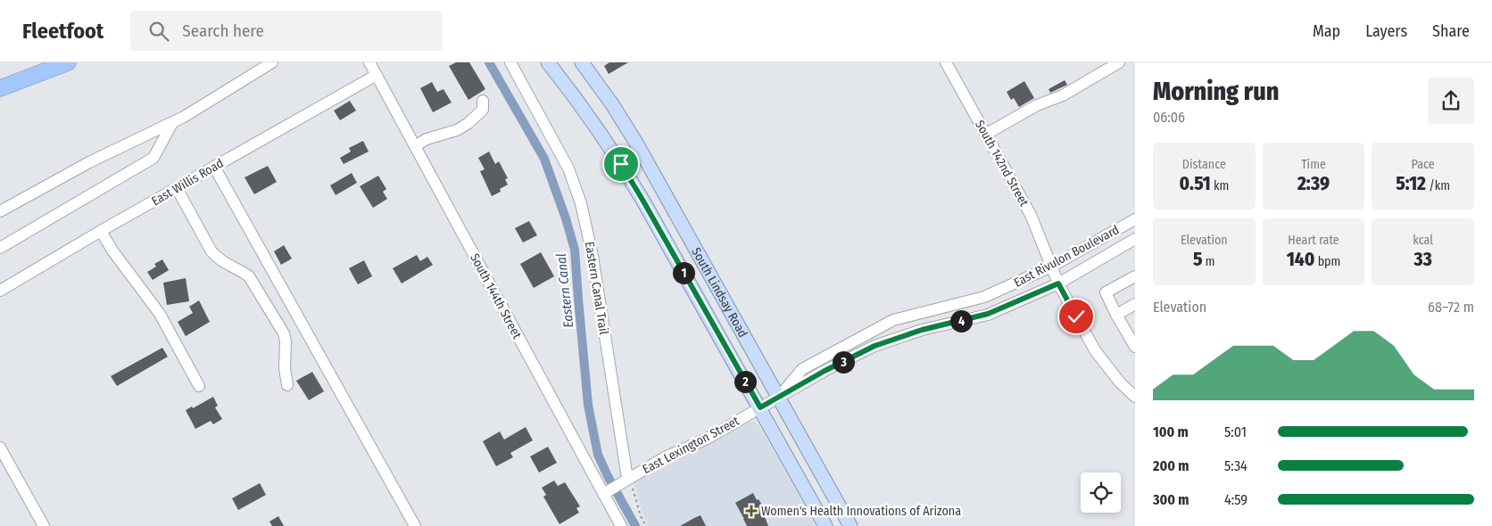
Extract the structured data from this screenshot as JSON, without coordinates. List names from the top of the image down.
{
  "streets": {
    "main road": ["South Lindsay Road"],
    "street": [
      "South 142nd Street",
      "East Willis Road",
      "East Rivulon Boulevard",
      "Eastern Canal Trail",
      "South 144th Street",
      "East Lexington Street"
    ]
  },
  "crossings": [
    ["South 142nd Street", "East Rivulon Boulevard"],
    ["East Willis Road", "South 144th Street"],
    ["East Rivulon Boulevard", "South Lindsay Road"],
    ["East Rivulon Boulevard", "East Lexington Street"],
    ["Eastern Canal Trail", "East Lexington Street"],
    ["South Lindsay Road", "East Lexington Street"],
    ["South 144th Street", "East Lexington Street"]
  ],
  "water": ["Eastern Canal"],
  "places": {
    "health": ["Women's Health Innovations of Arizona"]
  },
  "page": {
    "header": "Fleetfoot",
    "search": "Search here",
    "nav": ["Map", "Layers", "Share"],
    "heading": ["Morning run", "06:06"],
    "stats": [
      ["Distance", "0.51 km"],
      ["Time", "2:39"],
      ["Pace", "5:12 /km"],
      ["Elevation", "5 m"],
      ["Heart rate", "140 bpm"],
      ["kcal", "33"]
    ],
    "pins": [
      "1",
      "4",
      "3",
      "2"
    ],
    "chart": ["Elevation", "68–72 m"],
    "list": [
      {
        "name": "100 m",
        "note": "5:01"
      },
      {
        "name": "200 m",
        "note": "5:34"
      },
      {
        "name": "300 m",
        "note": "4:59"
      }
    ]
  }
}
